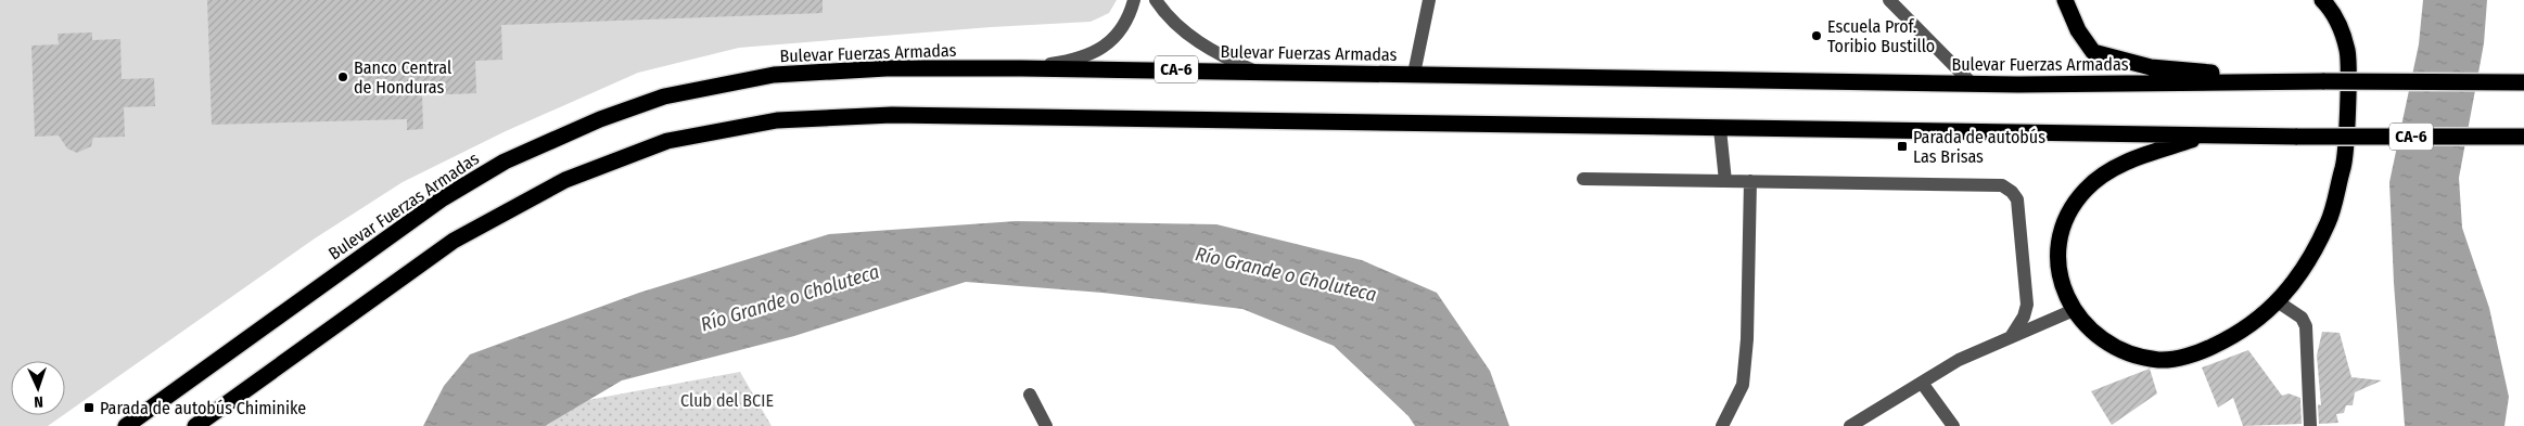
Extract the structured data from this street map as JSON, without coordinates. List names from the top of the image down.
{
  "streets": {
    "highway": ["Bulevar Fuerzas Armadas", "CA-6"]
  },
  "water": ["Río Grande o Choluteca"],
  "parks": ["Club del BCIE"],
  "places": {
    "other": ["Escuela Prof. Toribio Bustillo", "Banco Central de Honduras"],
    "transit": ["Parada de autobús Las Brisas", "Parada de autobús Chiminike"]
  },
  "north": "bottom"
}
